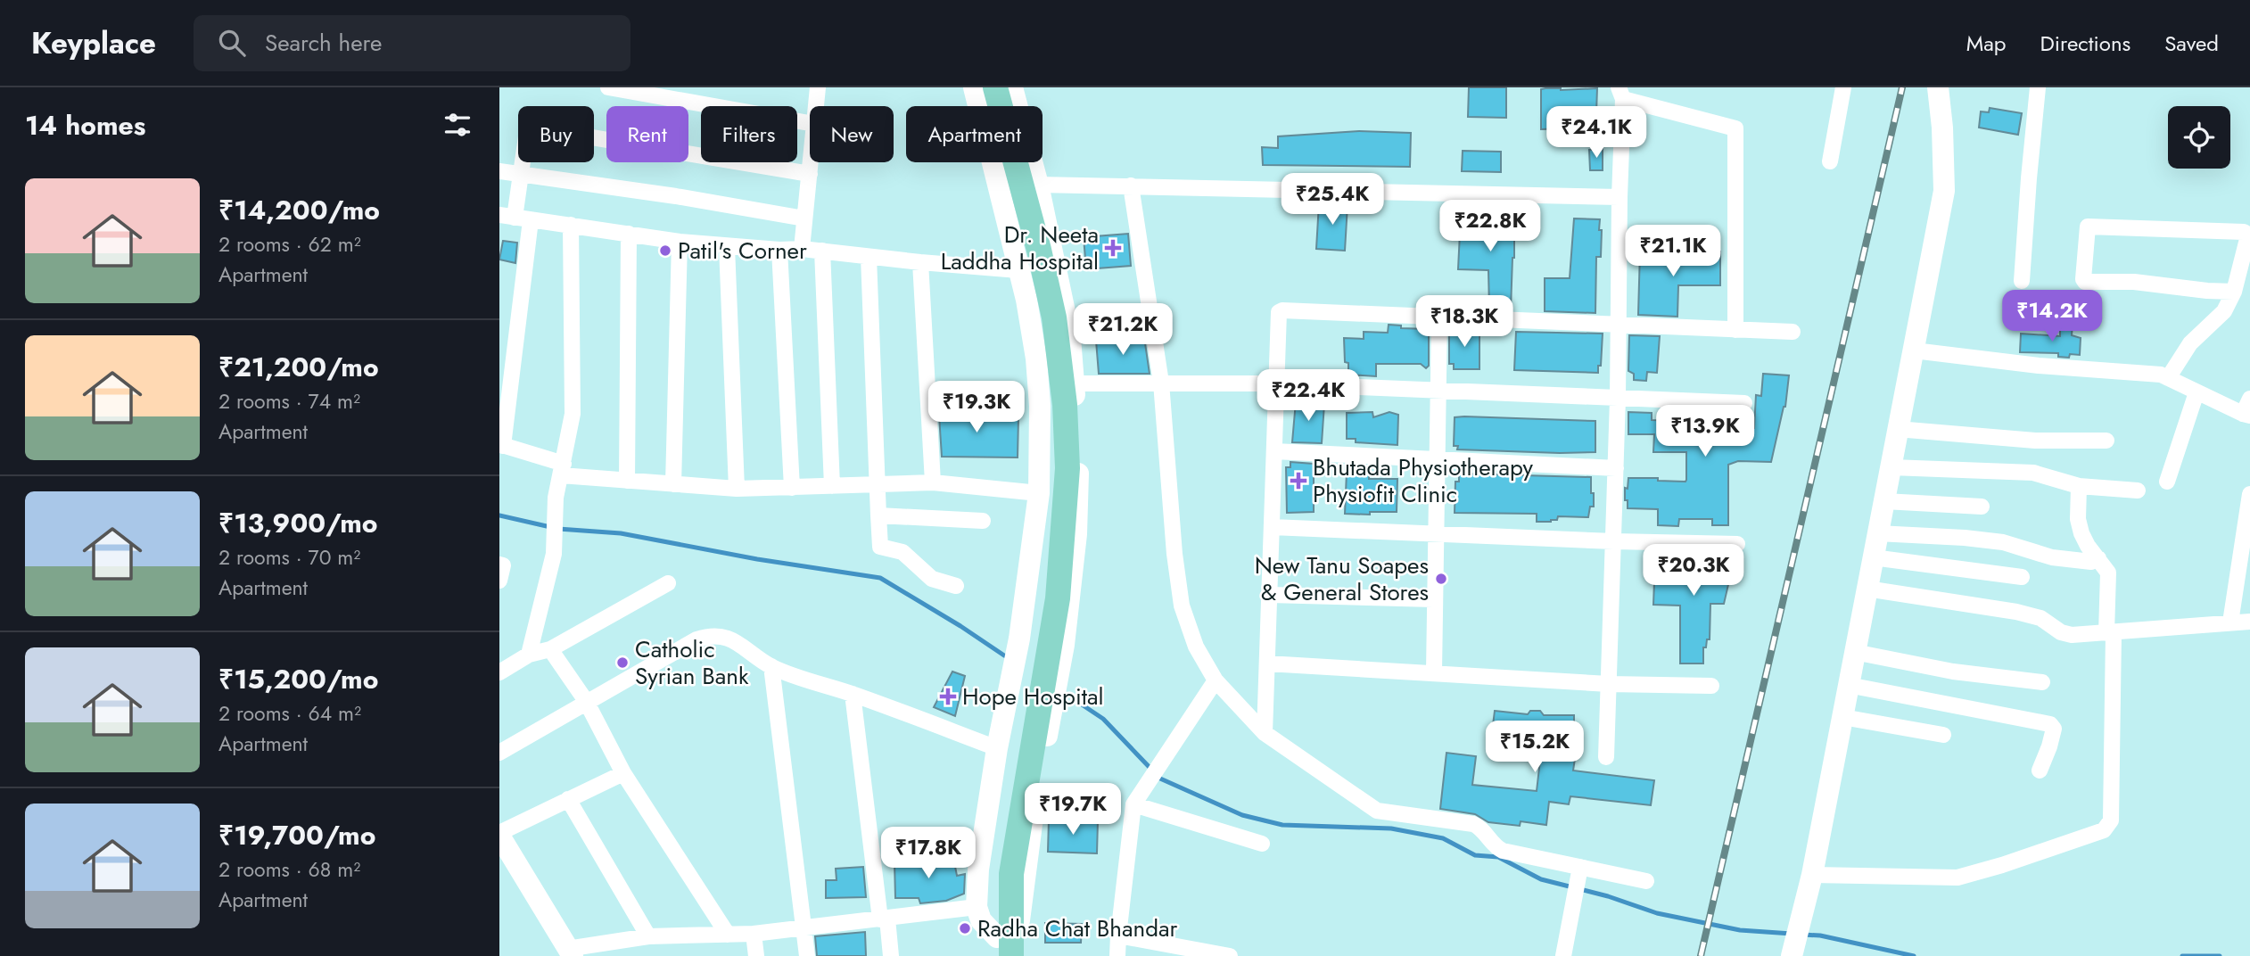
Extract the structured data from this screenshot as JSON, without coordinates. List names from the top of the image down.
{
  "places": {
    "health": ["Dr. Neeta Laddha Hospital", "Bhutada Physiotherapy Physiofit Clinic", "Hope Hospital"],
    "other": [
      "Patil's Corner",
      "New Tanu Soapes & General Stores",
      "Catholic Syrian Bank",
      "Radha Chat Bhandar"
    ]
  },
  "page": {
    "header": "Keyplace",
    "search": "Search here",
    "nav": ["Map", "Directions", "Saved"],
    "heading": "14 homes",
    "price": [
      "₹24.1K",
      "₹25.4K",
      "₹22.8K",
      "₹21.1K",
      "₹14.2K",
      "₹18.3K",
      "₹21.2K",
      "₹22.4K",
      "₹19.3K",
      "₹13.9K",
      "₹20.3K",
      "₹15.2K",
      "₹19.7K",
      "₹17.8K"
    ],
    "chip": [
      "Buy",
      "Rent",
      "Filters",
      "New",
      "Apartment"
    ],
    "list": [
      {
        "name": "₹14,200/mo",
        "note": "2 rooms · 62 m² · Apartment"
      },
      {
        "name": "₹21,200/mo",
        "note": "2 rooms · 74 m² · Apartment"
      },
      {
        "name": "₹13,900/mo",
        "note": "2 rooms · 70 m² · Apartment"
      },
      {
        "name": "₹15,200/mo",
        "note": "2 rooms · 64 m² · Apartment"
      },
      {
        "name": "₹19,700/mo",
        "note": "2 rooms · 68 m² · Apartment"
      }
    ]
  }
}
